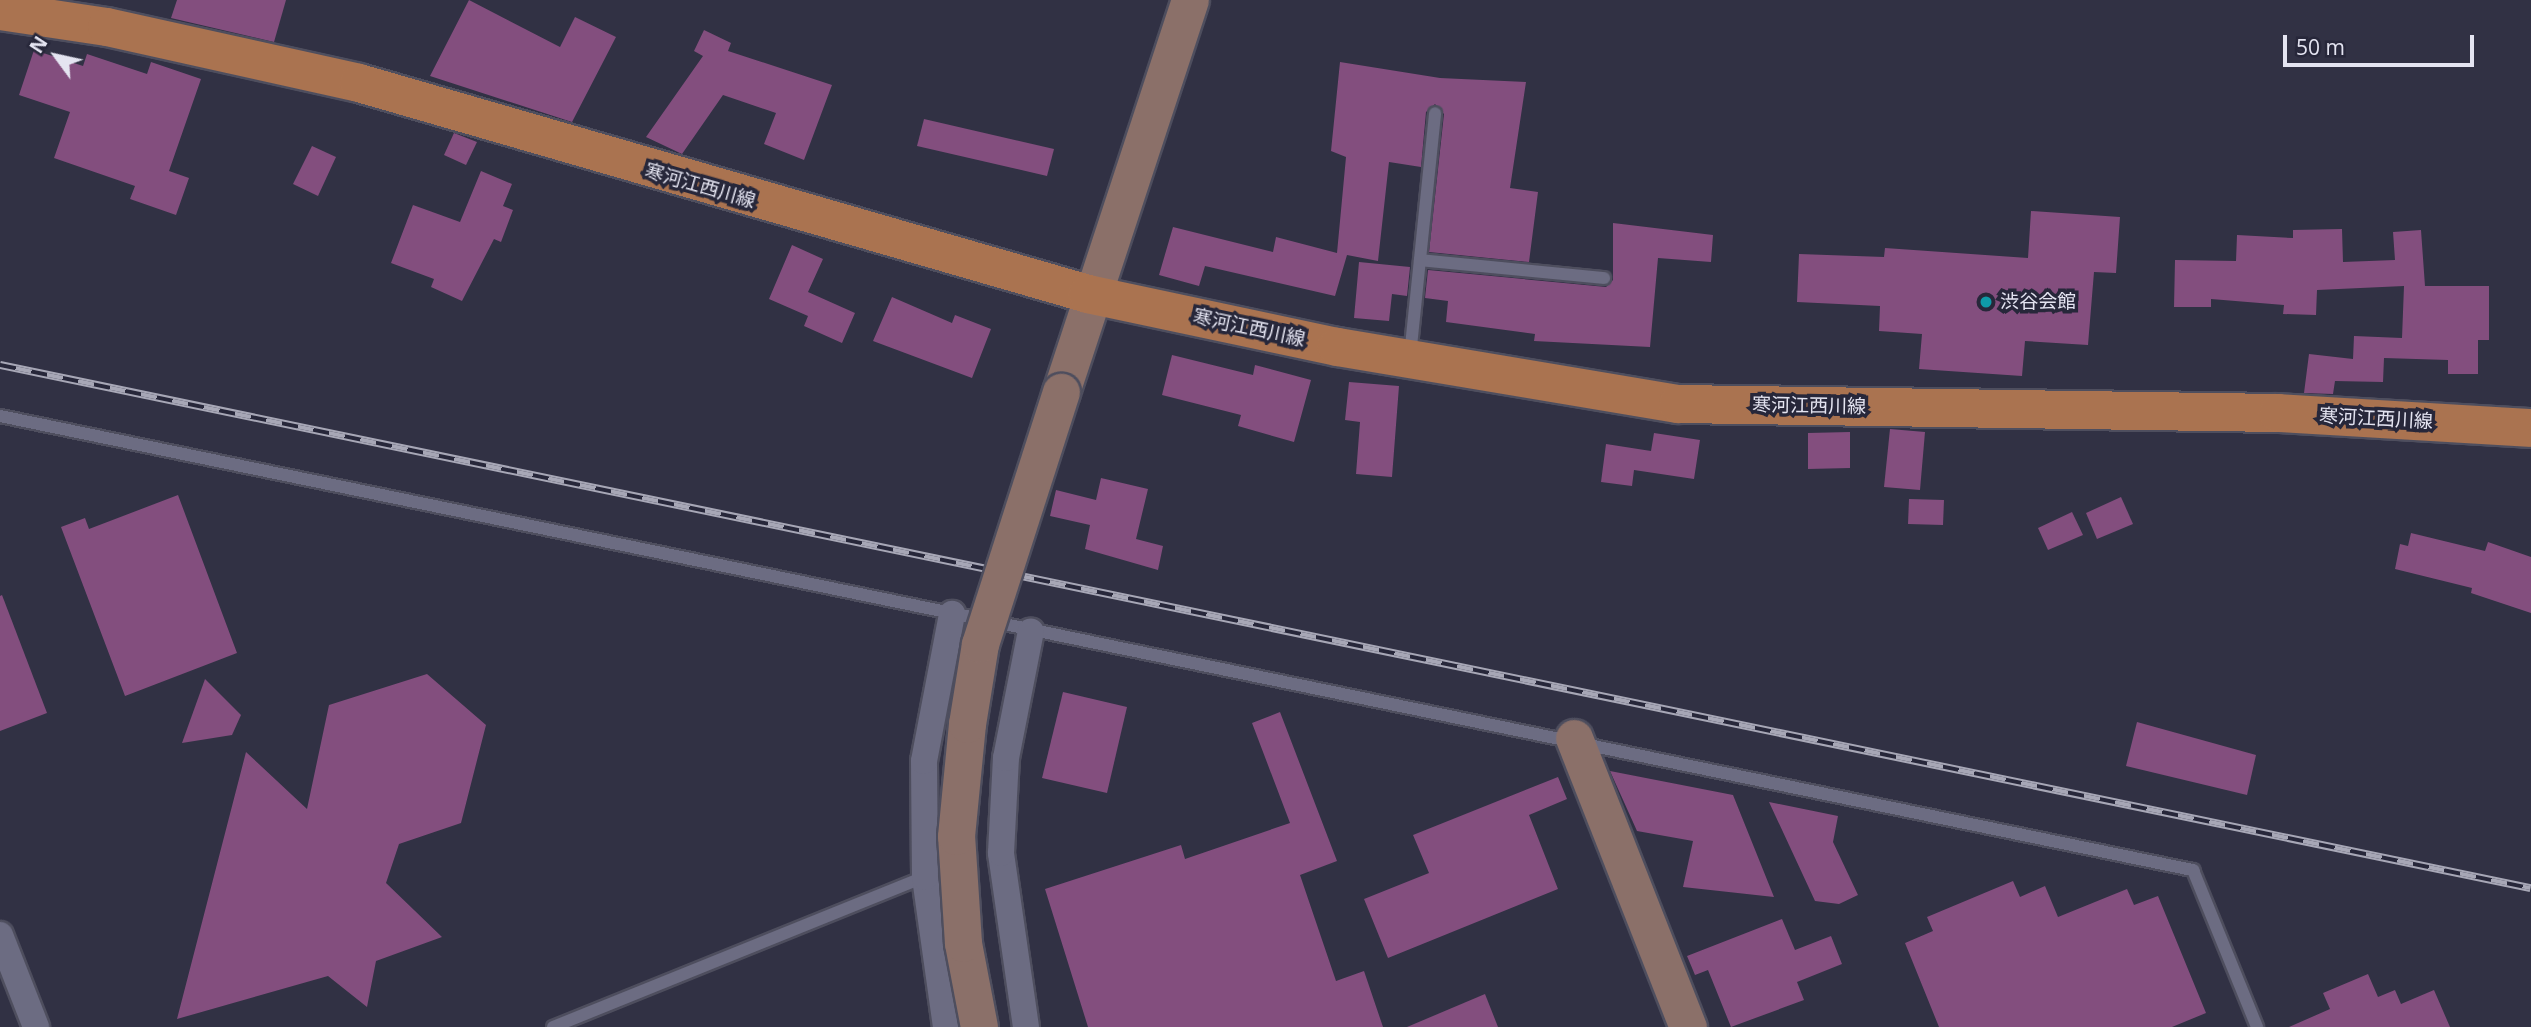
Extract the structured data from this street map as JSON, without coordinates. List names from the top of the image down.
{
  "streets": {
    "main road": ["寒河江西川線"]
  },
  "places": ["渋谷会館"],
  "scale_bar": "50 m",
  "north": "top left"
}
